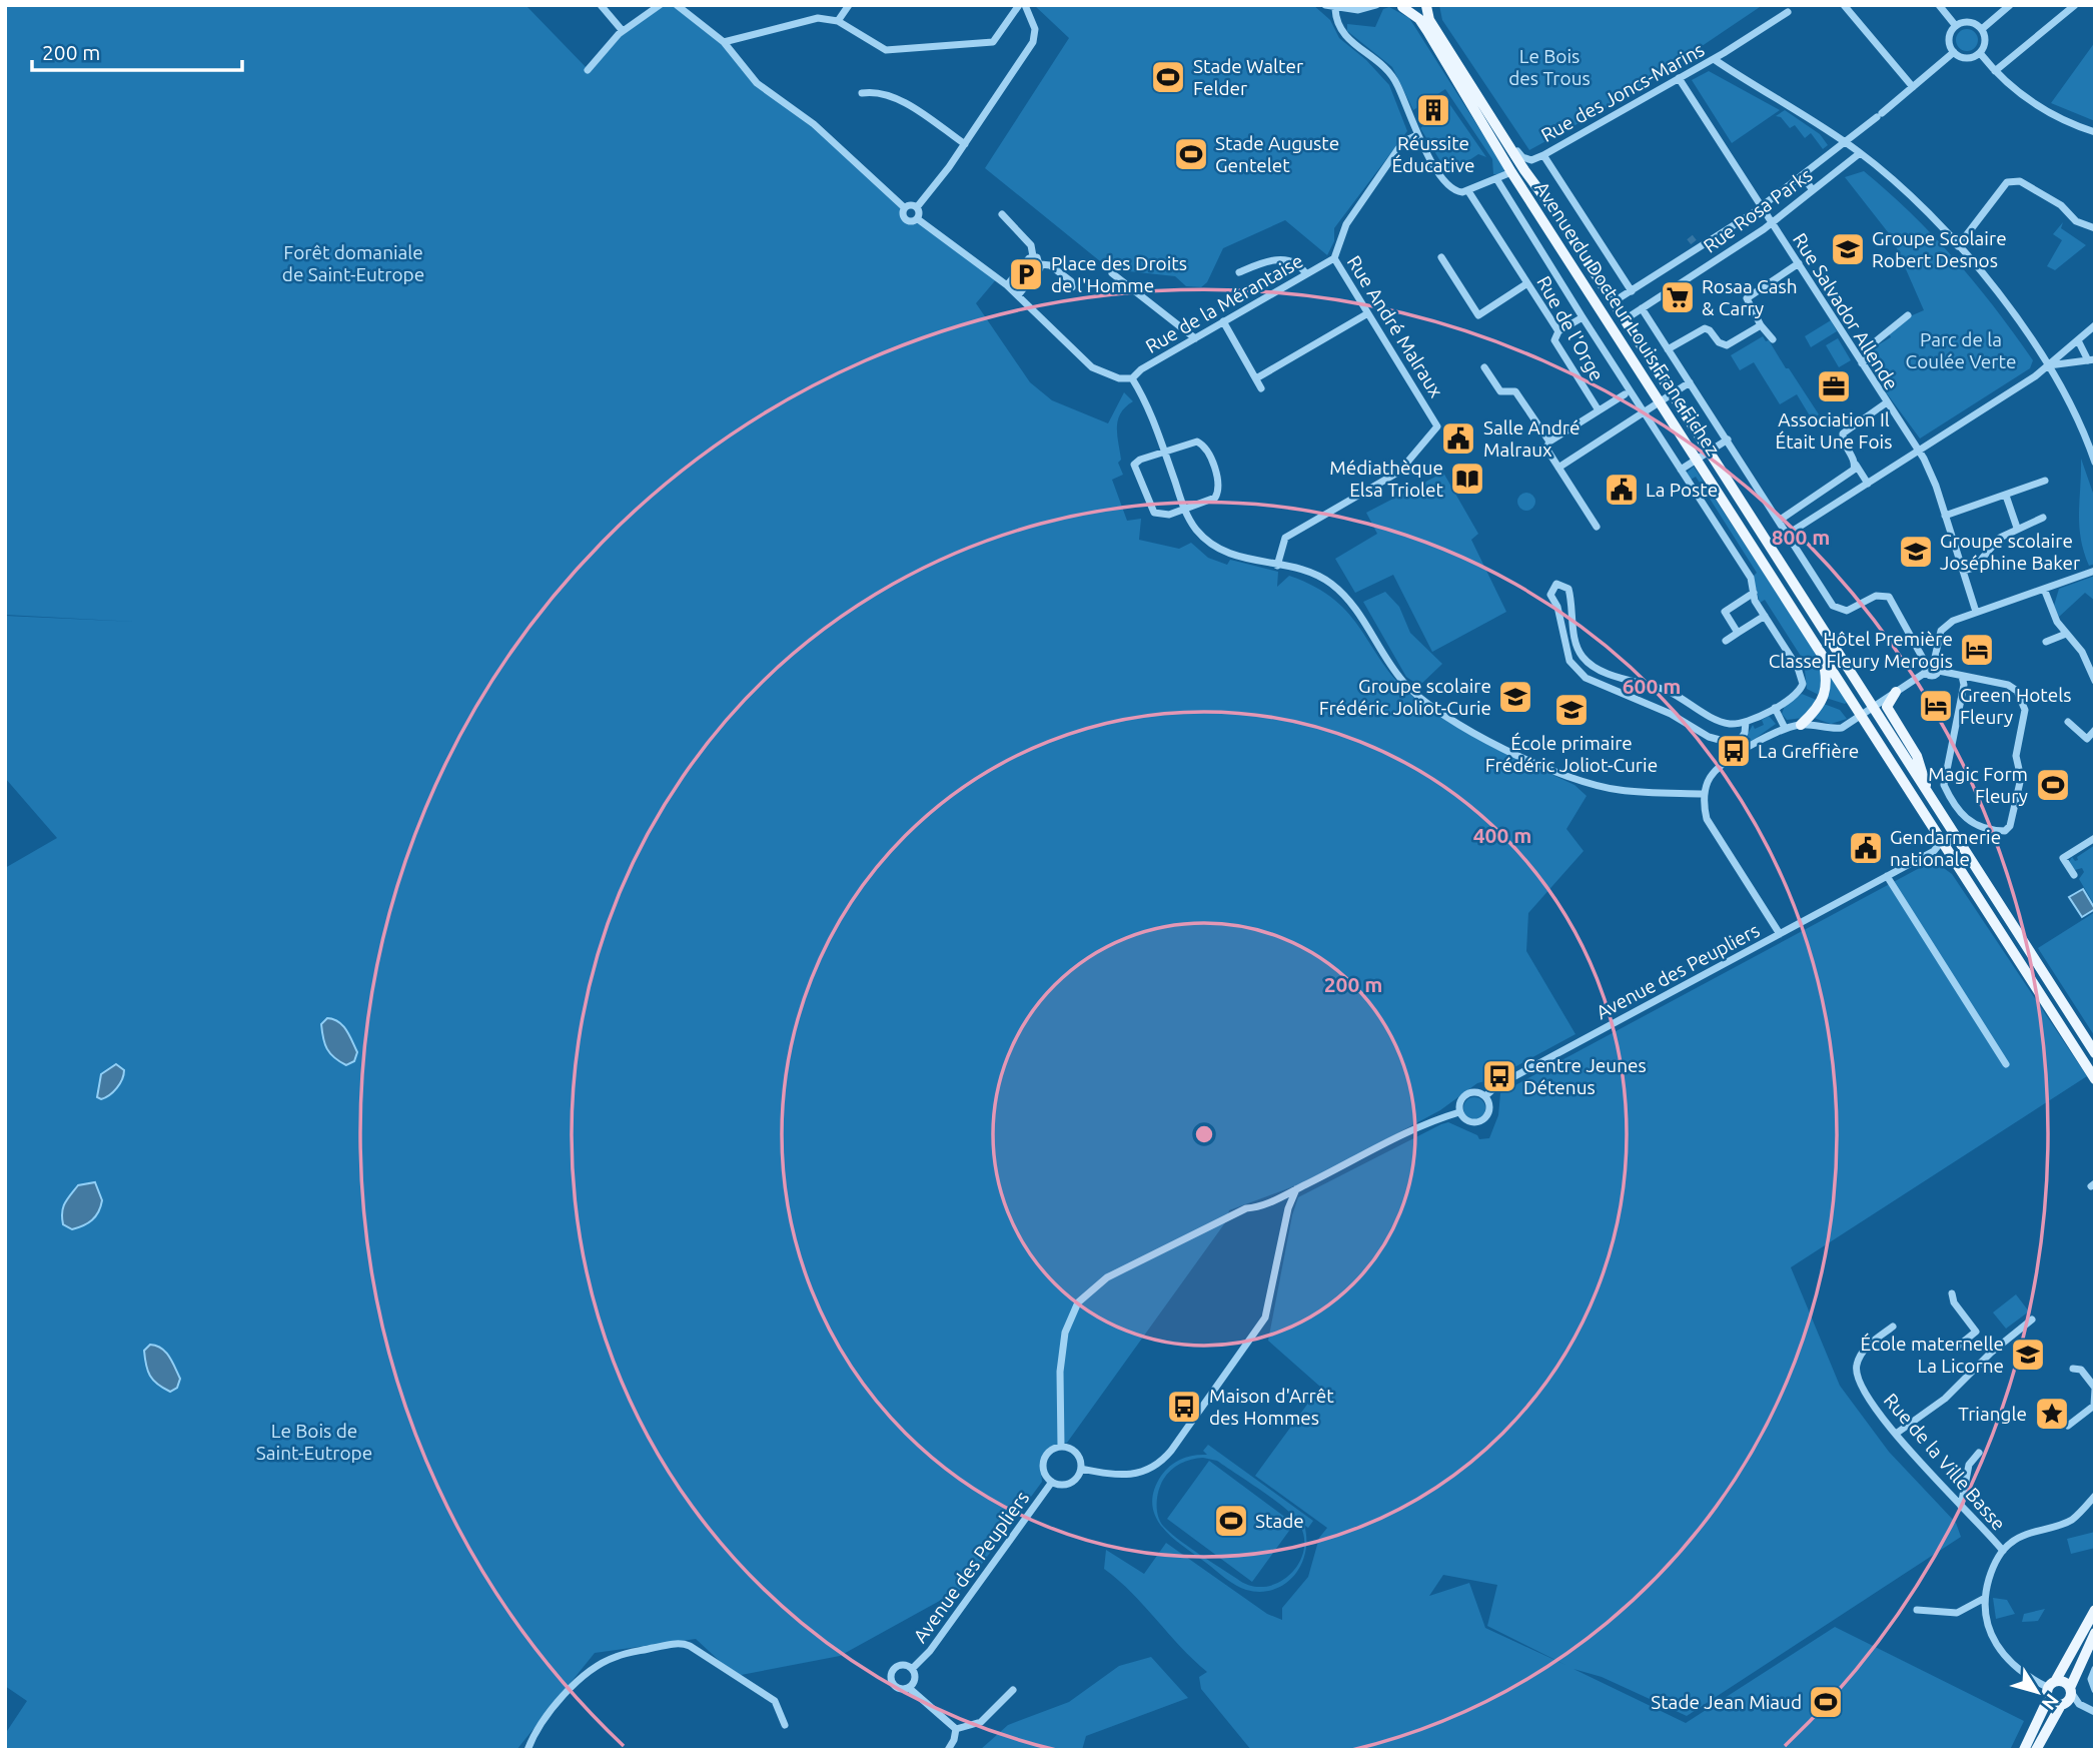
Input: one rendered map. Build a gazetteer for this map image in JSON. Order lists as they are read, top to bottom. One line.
{"streets":{"main road":["Avenue du Docteur Louis Franc Fichez"],"street":["Rue des Joncs-Marins","Rue Rosa Parks","Rue de la Mérantaise","Rue Salvador Allende","Rue André Malraux","Rue de l'Orge","Avenue des Peupliers","Rue de la Ville Basse"]},"crossings":[["Rue des Joncs-Marins","Rue Salvador Allende"],["Rue des Joncs-Marins","Avenue du Docteur Louis Franc Fichez"],["Rue Rosa Parks","Rue Salvador Allende"],["Rue Rosa Parks","Avenue du Docteur Louis Franc Fichez"],["Rue de la Mérantaise","Rue André Malraux"],["Avenue du Docteur Louis Franc Fichez","Avenue des Peupliers"]],"parks":["Le Bois des Trous","Forêt domaniale de Saint-Eutrope","Parc de la Coulée Verte","Le Bois de Saint-Eutrope"],"places":{"sports":["Stade Walter Felder","Stade Auguste Gentelet","Magic Form Fleury","Stade","Stade Jean Miaud"],"building":["Réussite Éducative"],"school or university":["Groupe Scolaire Robert Desnos","Groupe scolaire Joséphine Baker","Groupe scolaire Frédéric Joliot-Curie","École primaire Frédéric Joliot-Curie","École maternelle La Licorne"],"parking":["Place des Droits de l'Homme"],"supermarket":["Rosaa Cash & Carry"],"office":["Association Il Était Une Fois"],"public building":["Salle André Malraux","La Poste","Gendarmerie nationale"],"library":["Médiathèque Elsa Triolet"],"hotel":["Hôtel Première Classe Fleury Merogis","Green Hotels Fleury"],"bus stop":["La Greffière","Centre Jeunes Détenus","Maison d'Arrêt des Hommes"],"place":["Triangle"]},"scale_bar":"200 m","north":"bottom right","rings":["800 m","600 m","400 m","200 m"]}
